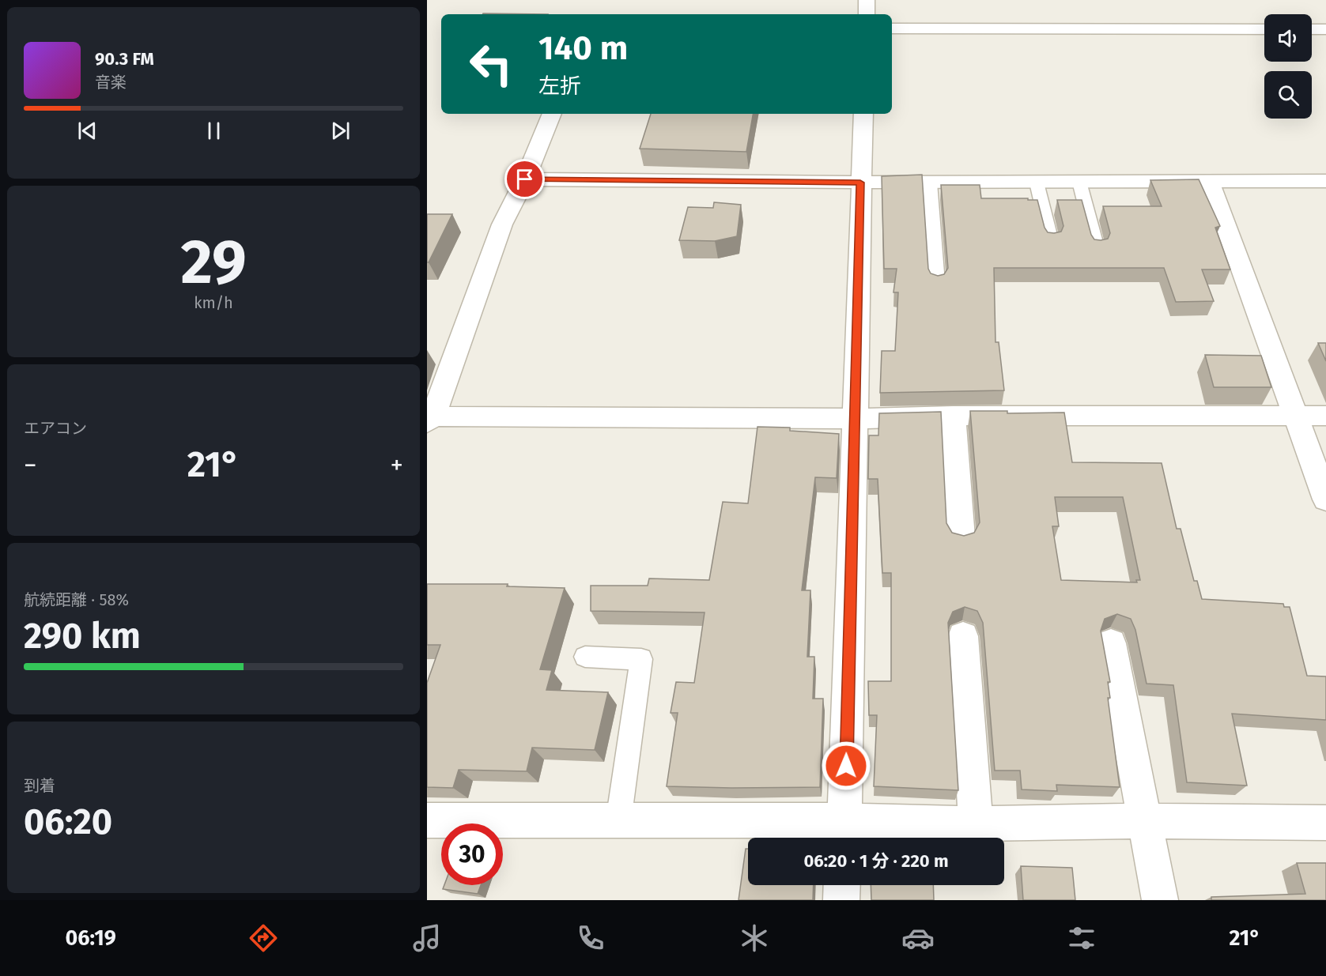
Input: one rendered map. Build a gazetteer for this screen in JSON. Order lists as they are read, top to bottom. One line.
{"page":{"turn":["140 m","左折"],"song":["90.3 FM","音楽"],"tile":[["29","km/h"],"エアコン",["航続距離 · 58%","290 km"],["到着","06:20"]],"heat":["−","21°","+"],"limit":"30","trip":"06:20 · 1 分 · 220 m","tabs":["06:19","21°"]}}
